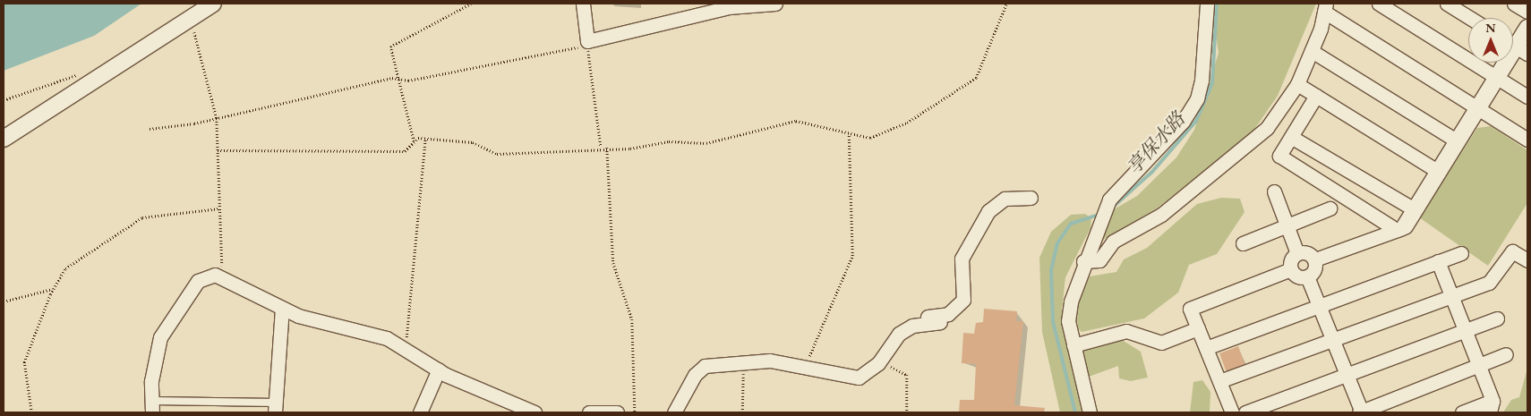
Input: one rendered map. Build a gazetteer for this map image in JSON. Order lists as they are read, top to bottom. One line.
{"water":["享保水路"],"north":"top"}
